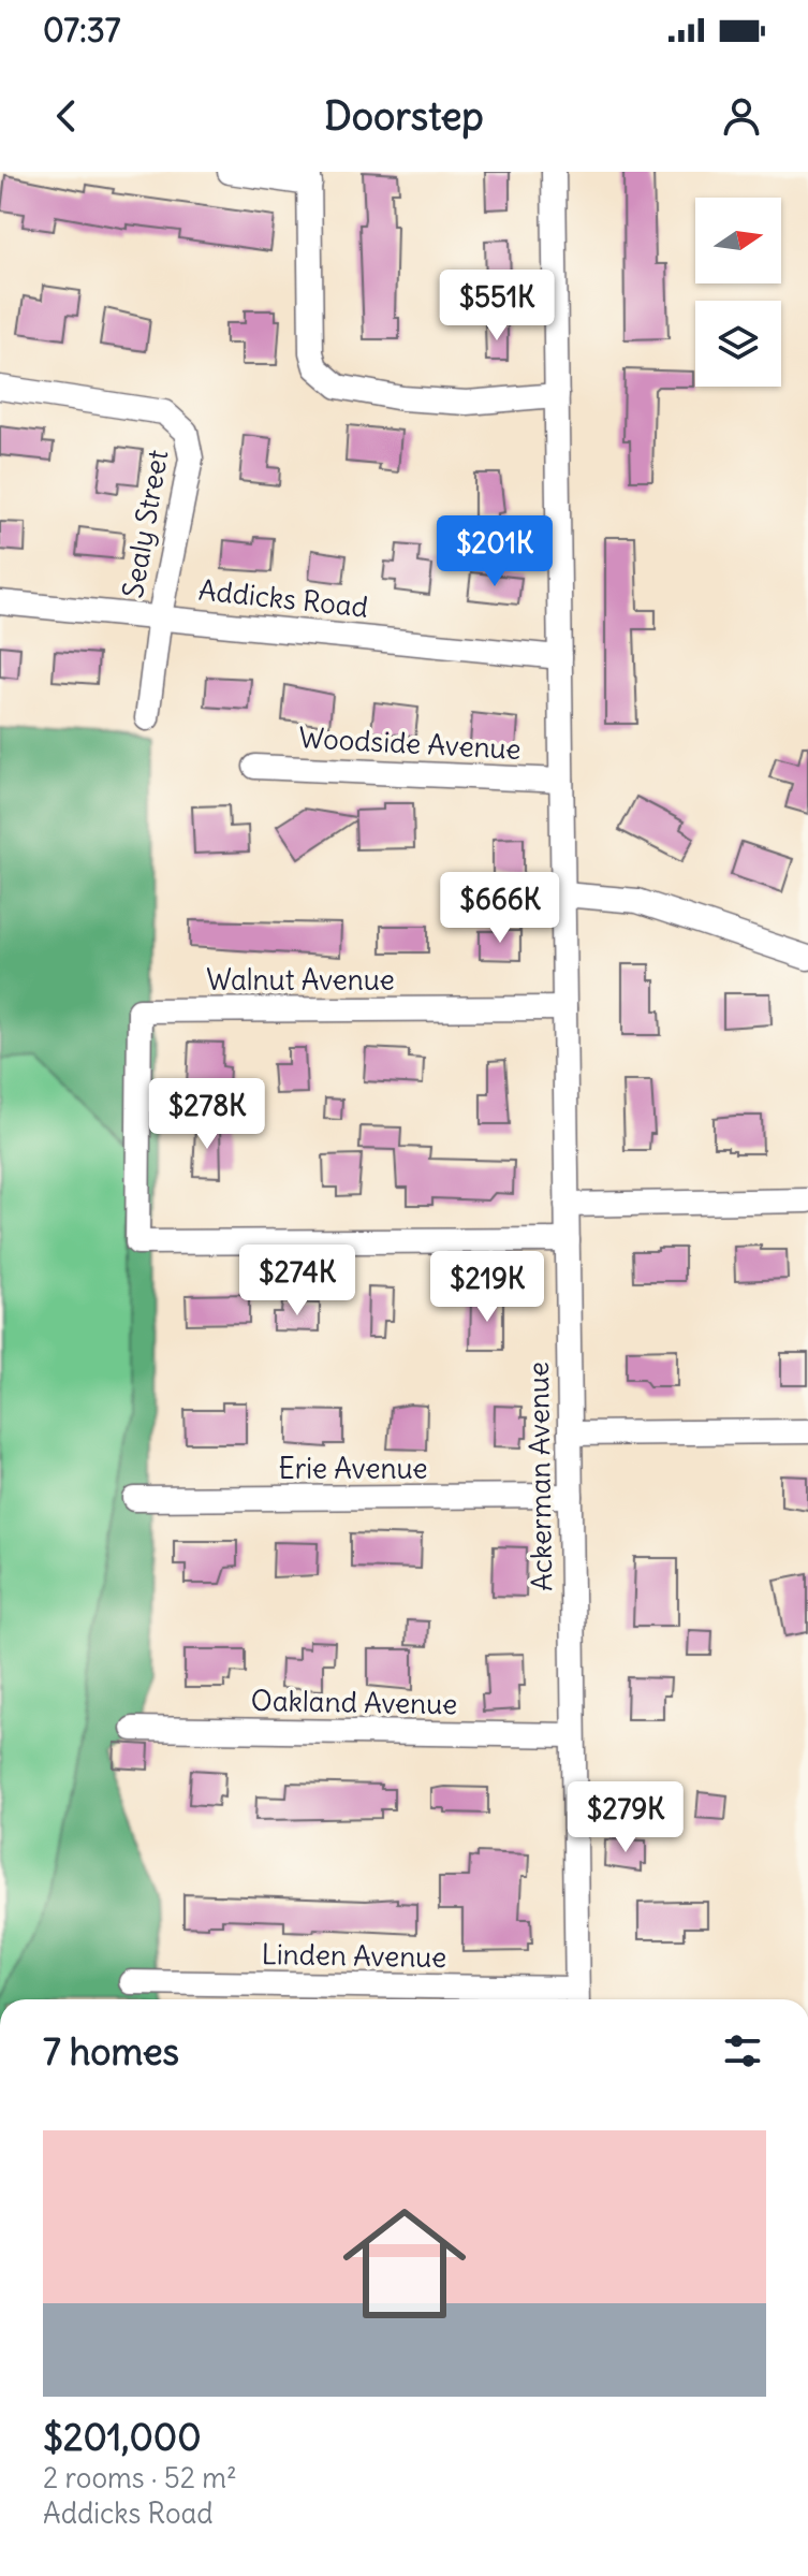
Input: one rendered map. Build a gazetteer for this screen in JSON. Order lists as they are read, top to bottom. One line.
{"streets":{"street":["Sealy Street","Addicks Road","Woodside Avenue","Walnut Avenue","Erie Avenue","Ackerman Avenue","Oakland Avenue","Linden Avenue"]},"crossings":[["Sealy Street","Addicks Road"],["Addicks Road","Ackerman Avenue"],["Woodside Avenue","Ackerman Avenue"],["Walnut Avenue","Ackerman Avenue"],["Erie Avenue","Ackerman Avenue"],["Ackerman Avenue","Oakland Avenue"],["Ackerman Avenue","Linden Avenue"]],"north":"right","page":{"status":"07:37","header":"Doorstep","price":["$551K","$201K","$666K","$278K","$274K","$219K","$279K"],"heading":"7 homes","list":[{"name":"$201,000","note":"2 rooms · 52 m² · Addicks Road"}]}}
